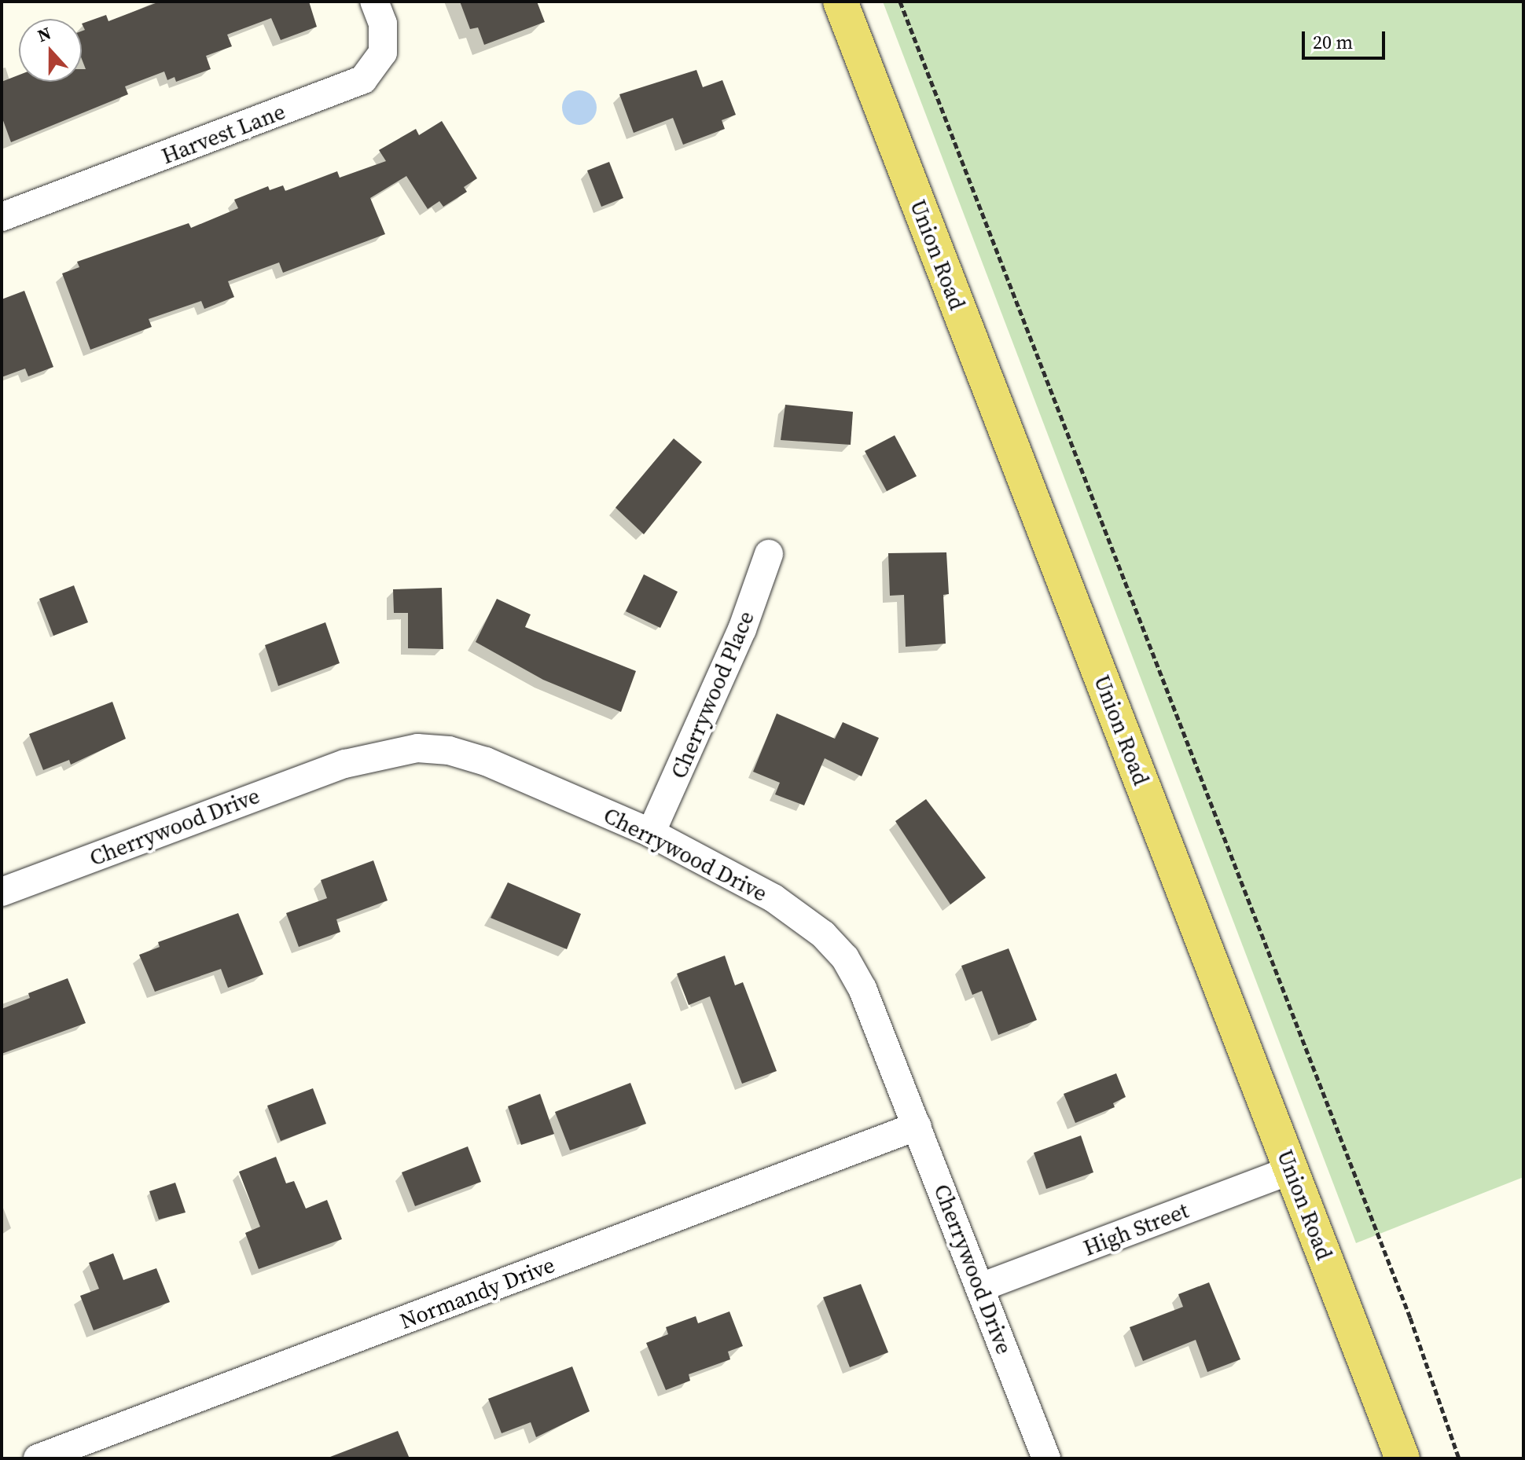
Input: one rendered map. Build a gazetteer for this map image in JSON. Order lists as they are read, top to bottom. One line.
{"streets":{"main road":["Union Road"],"street":["Harvest Lane","Cherrywood Place","Cherrywood Drive","High Street","Normandy Drive"]},"crossings":[["Union Road","High Street"],["Cherrywood Place","Cherrywood Drive"],["Cherrywood Drive","High Street"],["Cherrywood Drive","Normandy Drive"]],"scale_bar":"20 m","north":"top"}
